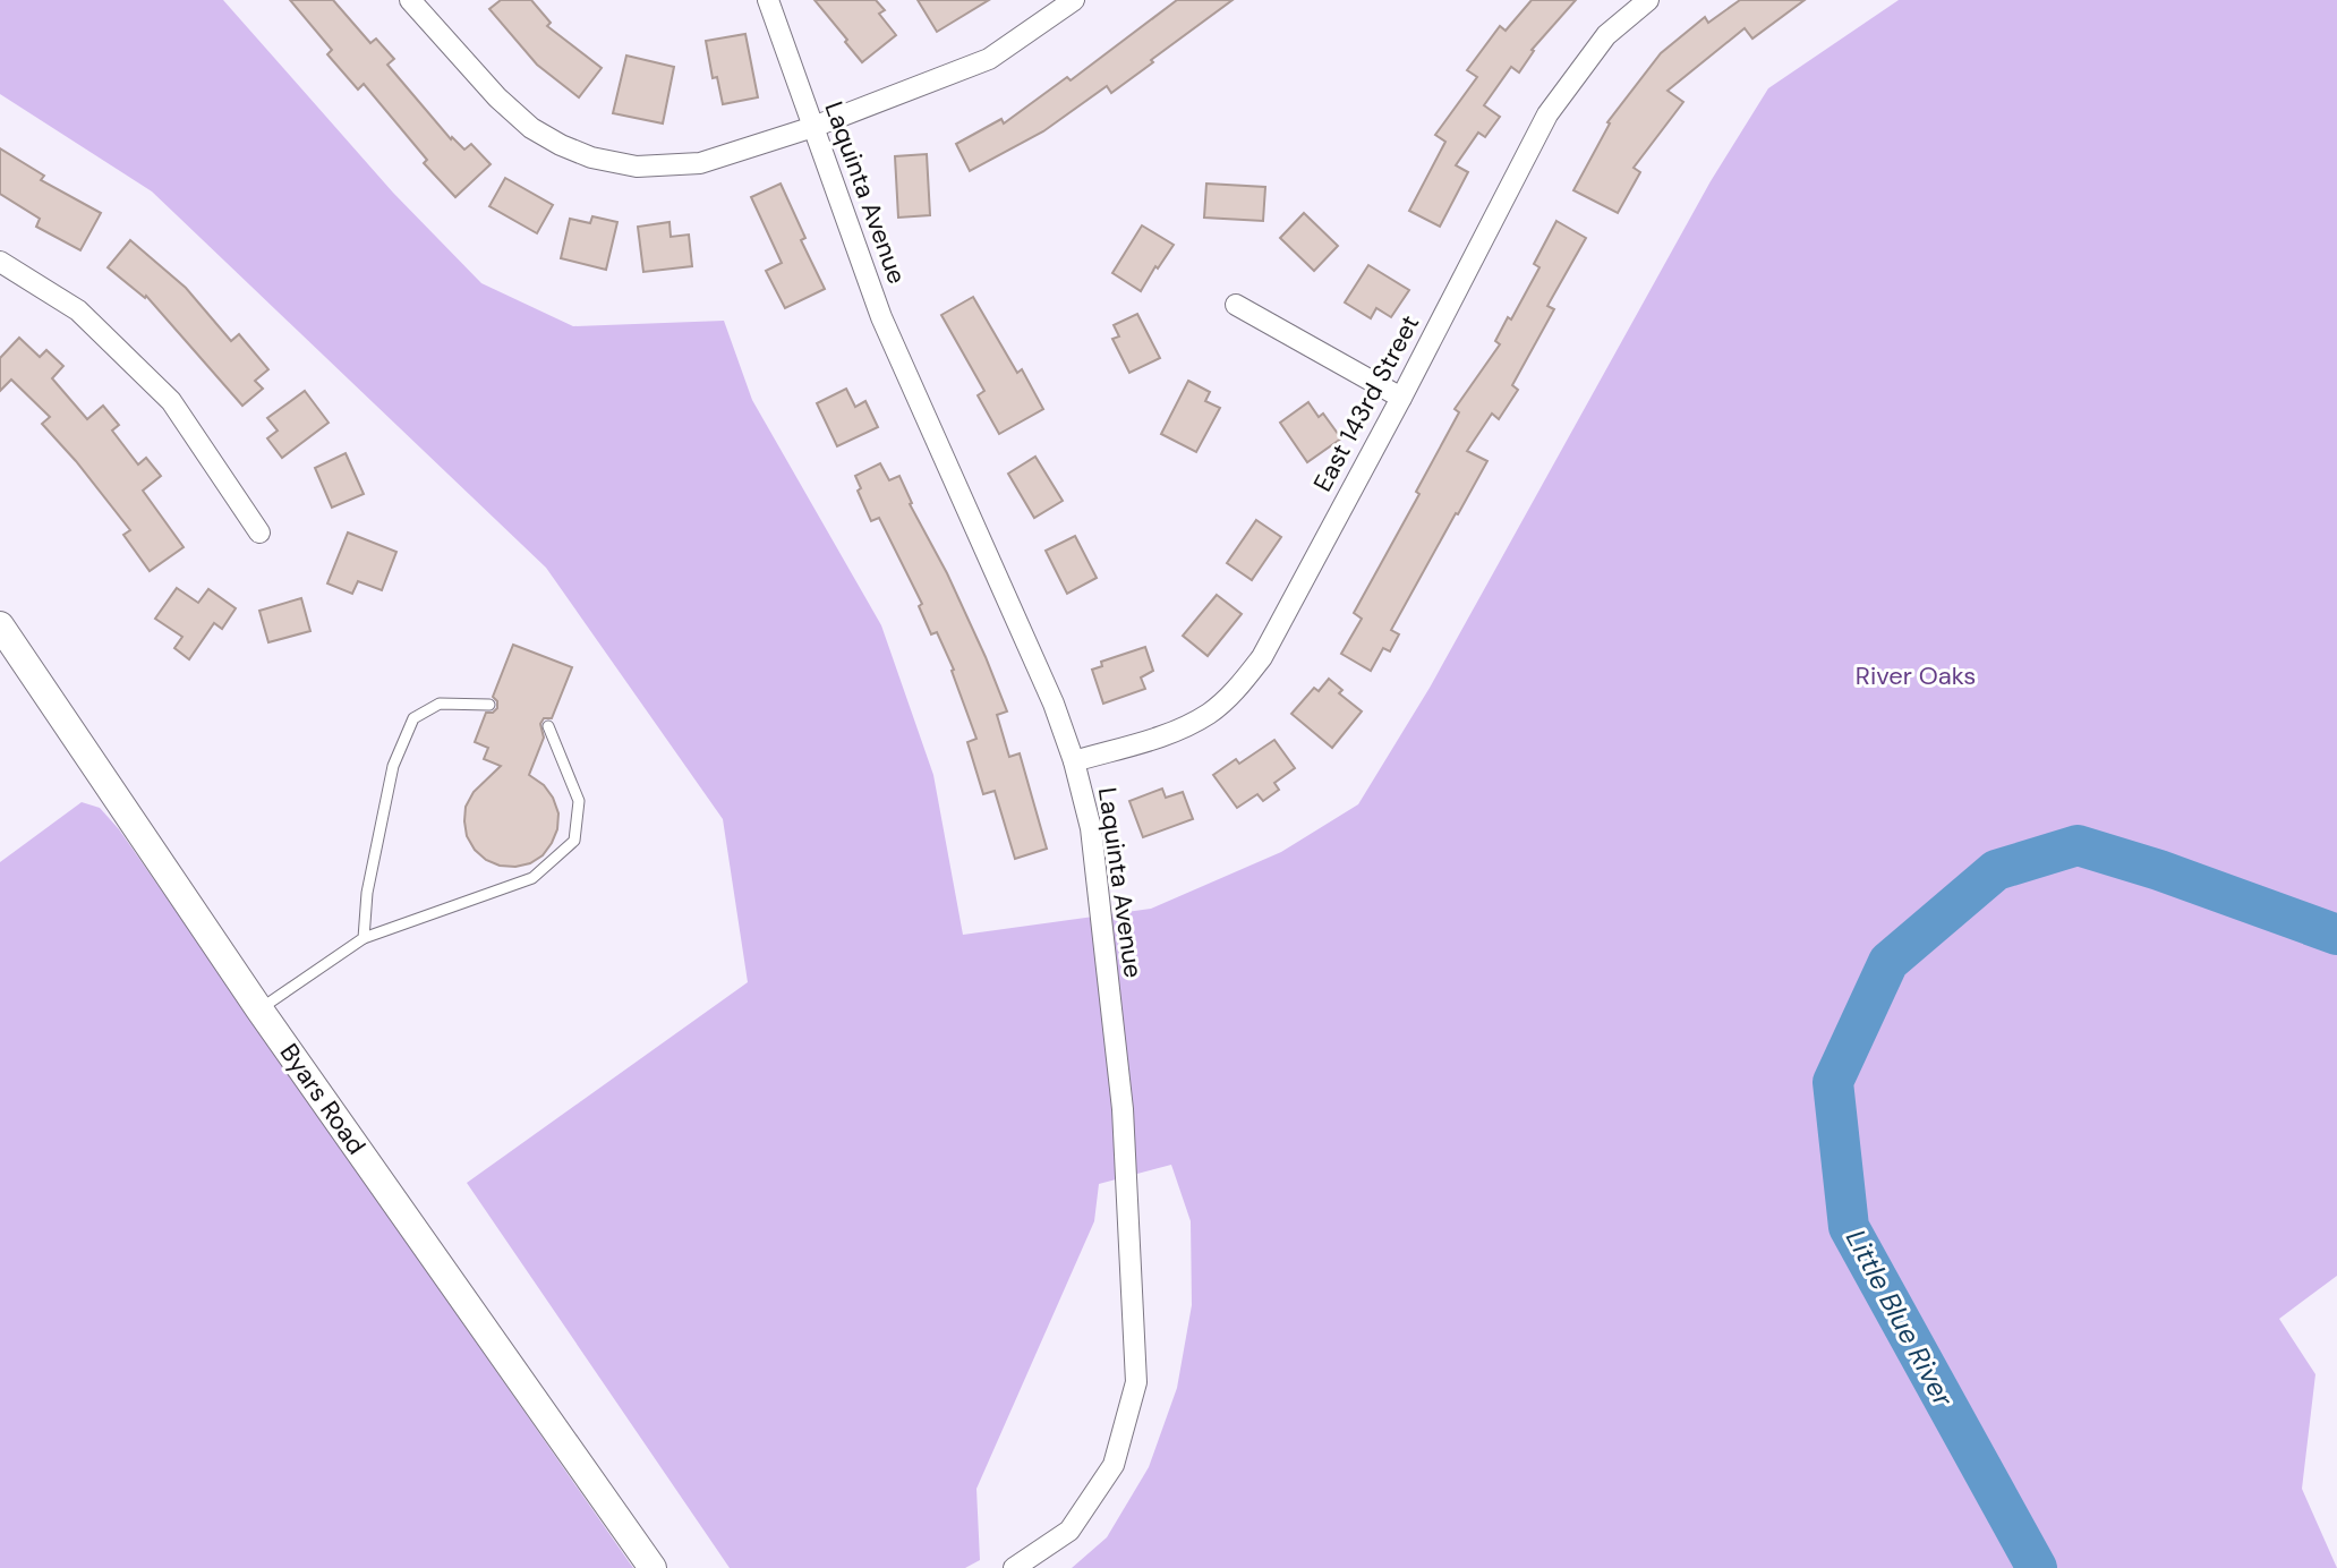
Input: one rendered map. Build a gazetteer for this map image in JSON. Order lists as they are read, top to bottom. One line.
{"streets":{"street":["Laquinta Avenue","East 143rd Street","Byars Road"]},"crossings":[["Laquinta Avenue","East 143rd Street"]],"water":["Little Blue River"],"parks":["River Oaks"]}
